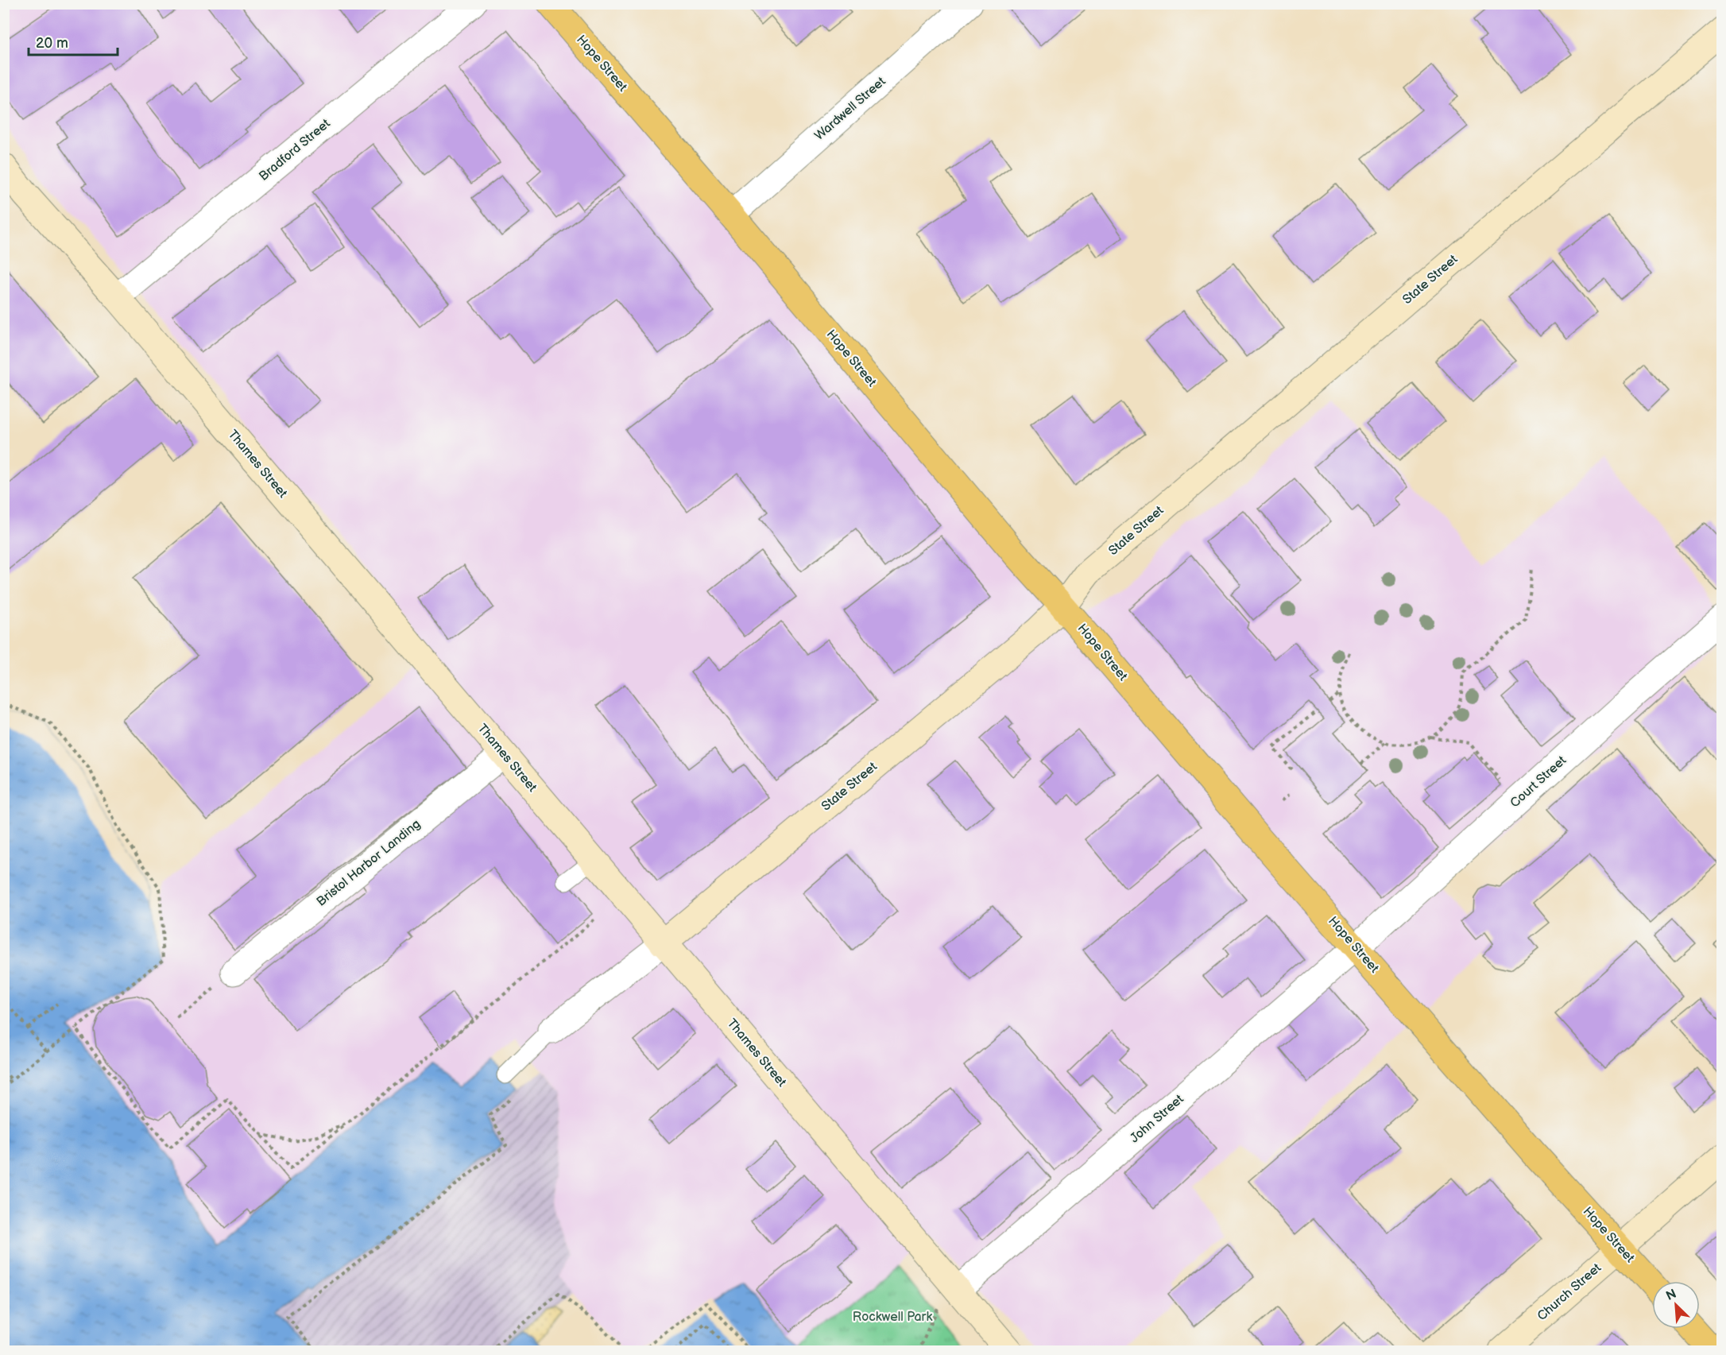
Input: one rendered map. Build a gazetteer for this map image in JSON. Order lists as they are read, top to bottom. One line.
{"streets":{"main road":["Hope Street"],"street":["Wardwell Street","Bradford Street","State Street","Thames Street","Court Street","Bristol Harbor Landing","John Street","Church Street"]},"crossings":[["Hope Street","Wardwell Street"],["Hope Street","State Street"],["Hope Street","Court Street"],["Hope Street","John Street"],["Hope Street","Church Street"],["Bradford Street","Thames Street"],["State Street","Thames Street"],["Thames Street","Bristol Harbor Landing"],["Thames Street","John Street"],["Court Street","John Street"]],"parks":["Rockwell Park"],"scale_bar":"20 m","north":"top left"}
